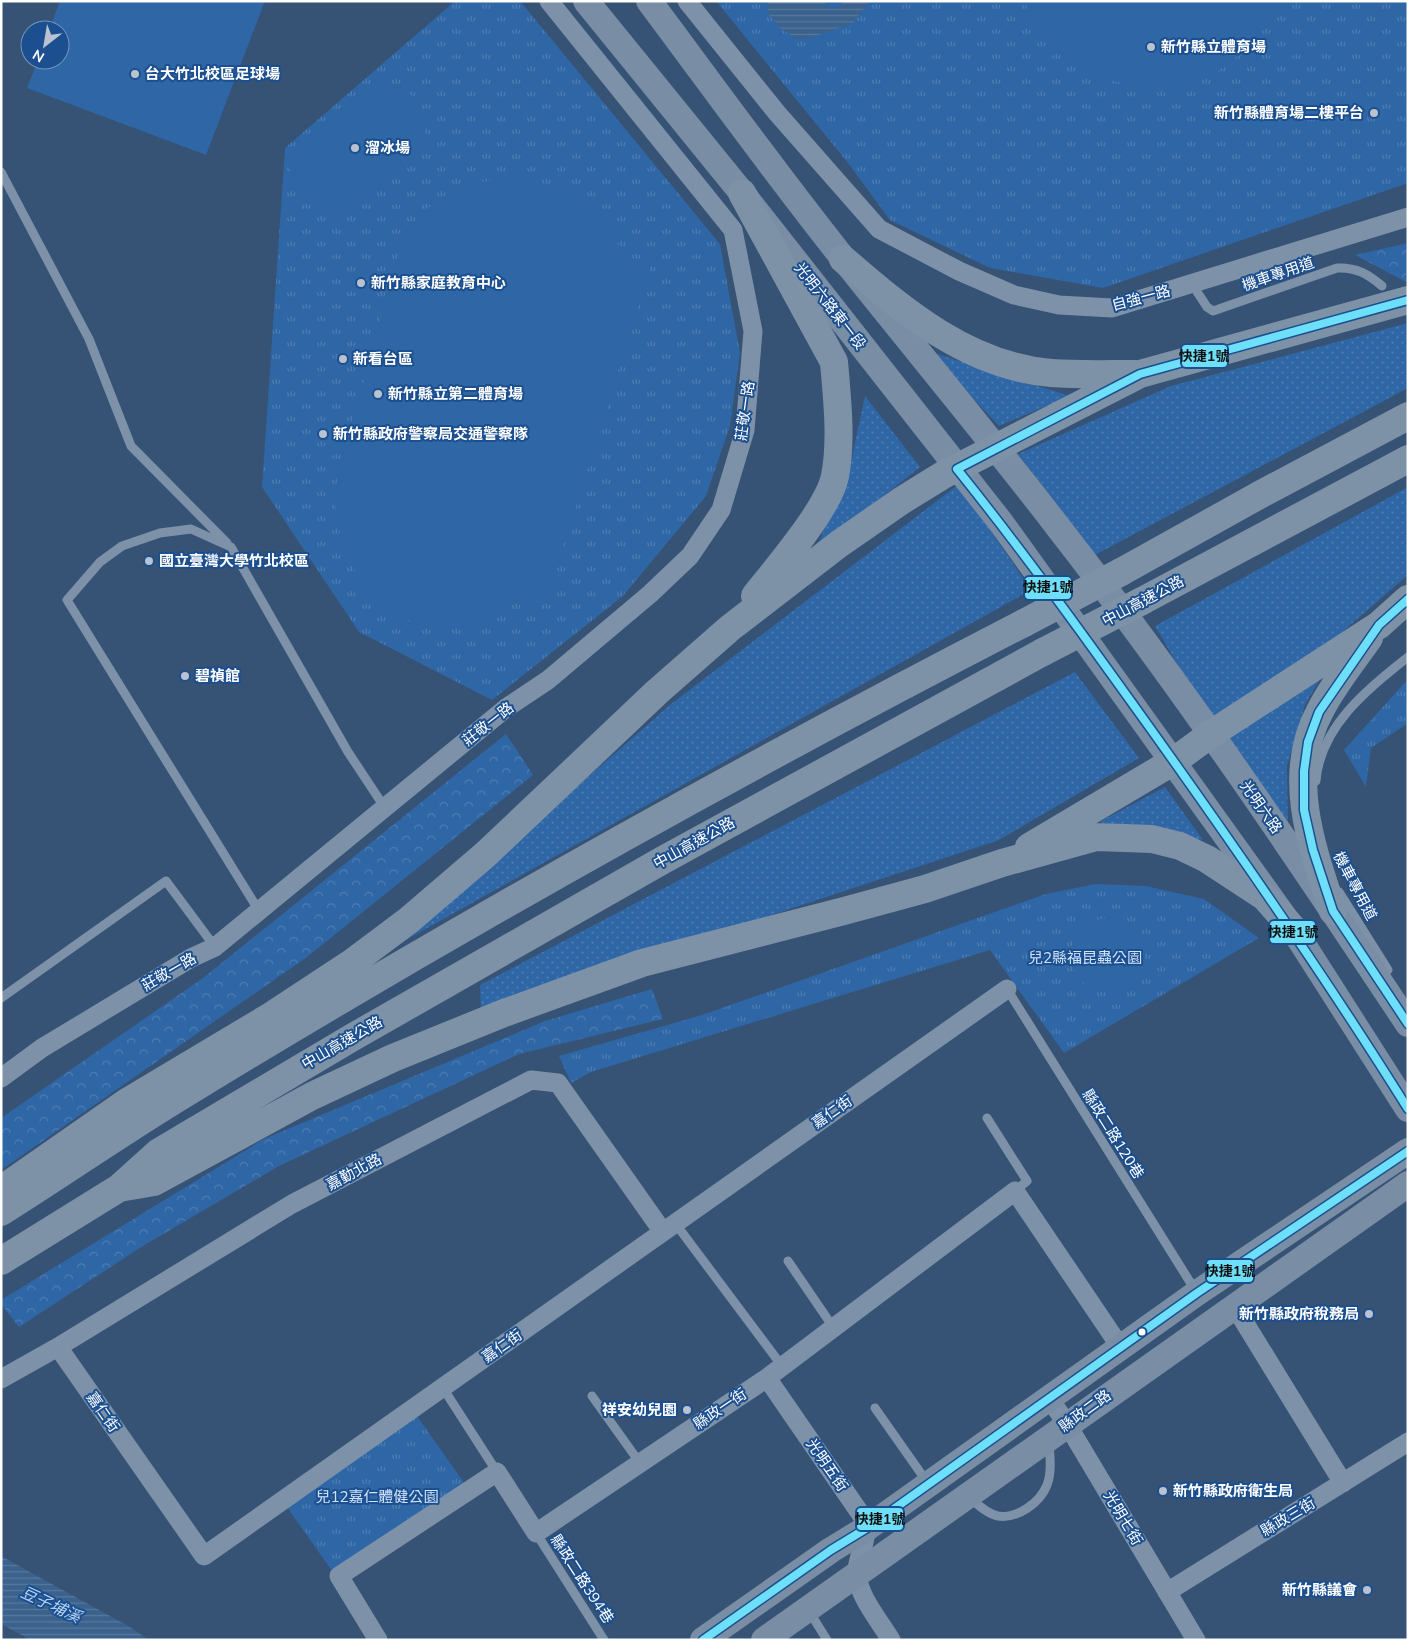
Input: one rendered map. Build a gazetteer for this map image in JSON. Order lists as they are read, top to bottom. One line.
{"streets":{"highway":["中山高速公路"],"main road":["光明六路東一段","光明六路","縣政二路"],"street":["自強一路","莊敬一路","嘉仁街","嘉勤北路","縣政一街","光明五街","縣政三街","光明七街"],"lane":["機車專用道","縣政二路120巷","縣政二路394巷"]},"crossings":[["機車專用道","自強一路"],["嘉仁街","縣政二路120巷"],["嘉仁街","嘉勤北路"],["縣政二路120巷","縣政二路"],["縣政一街","光明五街"],["縣政一街","縣政二路394巷"],["縣政二路","光明五街"],["縣政二路","光明七街"],["縣政三街","光明七街"]],"water":["豆子埔溪"],"parks":["兒2縣福昆蟲公園","兒12嘉仁體健公園"],"places":["新竹縣立體育場","台大竹北校區足球場","新竹縣體育場二樓平台","溜冰場","新竹縣家庭教育中心","新看台區","新竹縣立第二體育場","新竹縣政府警察局交通警察隊","國立臺灣大學竹北校區","碧禎館","新竹縣政府稅務局","祥安幼兒園","新竹縣政府衛生局","新竹縣議會"],"lines":["transit line 快捷1號"],"north":"bottom left"}
